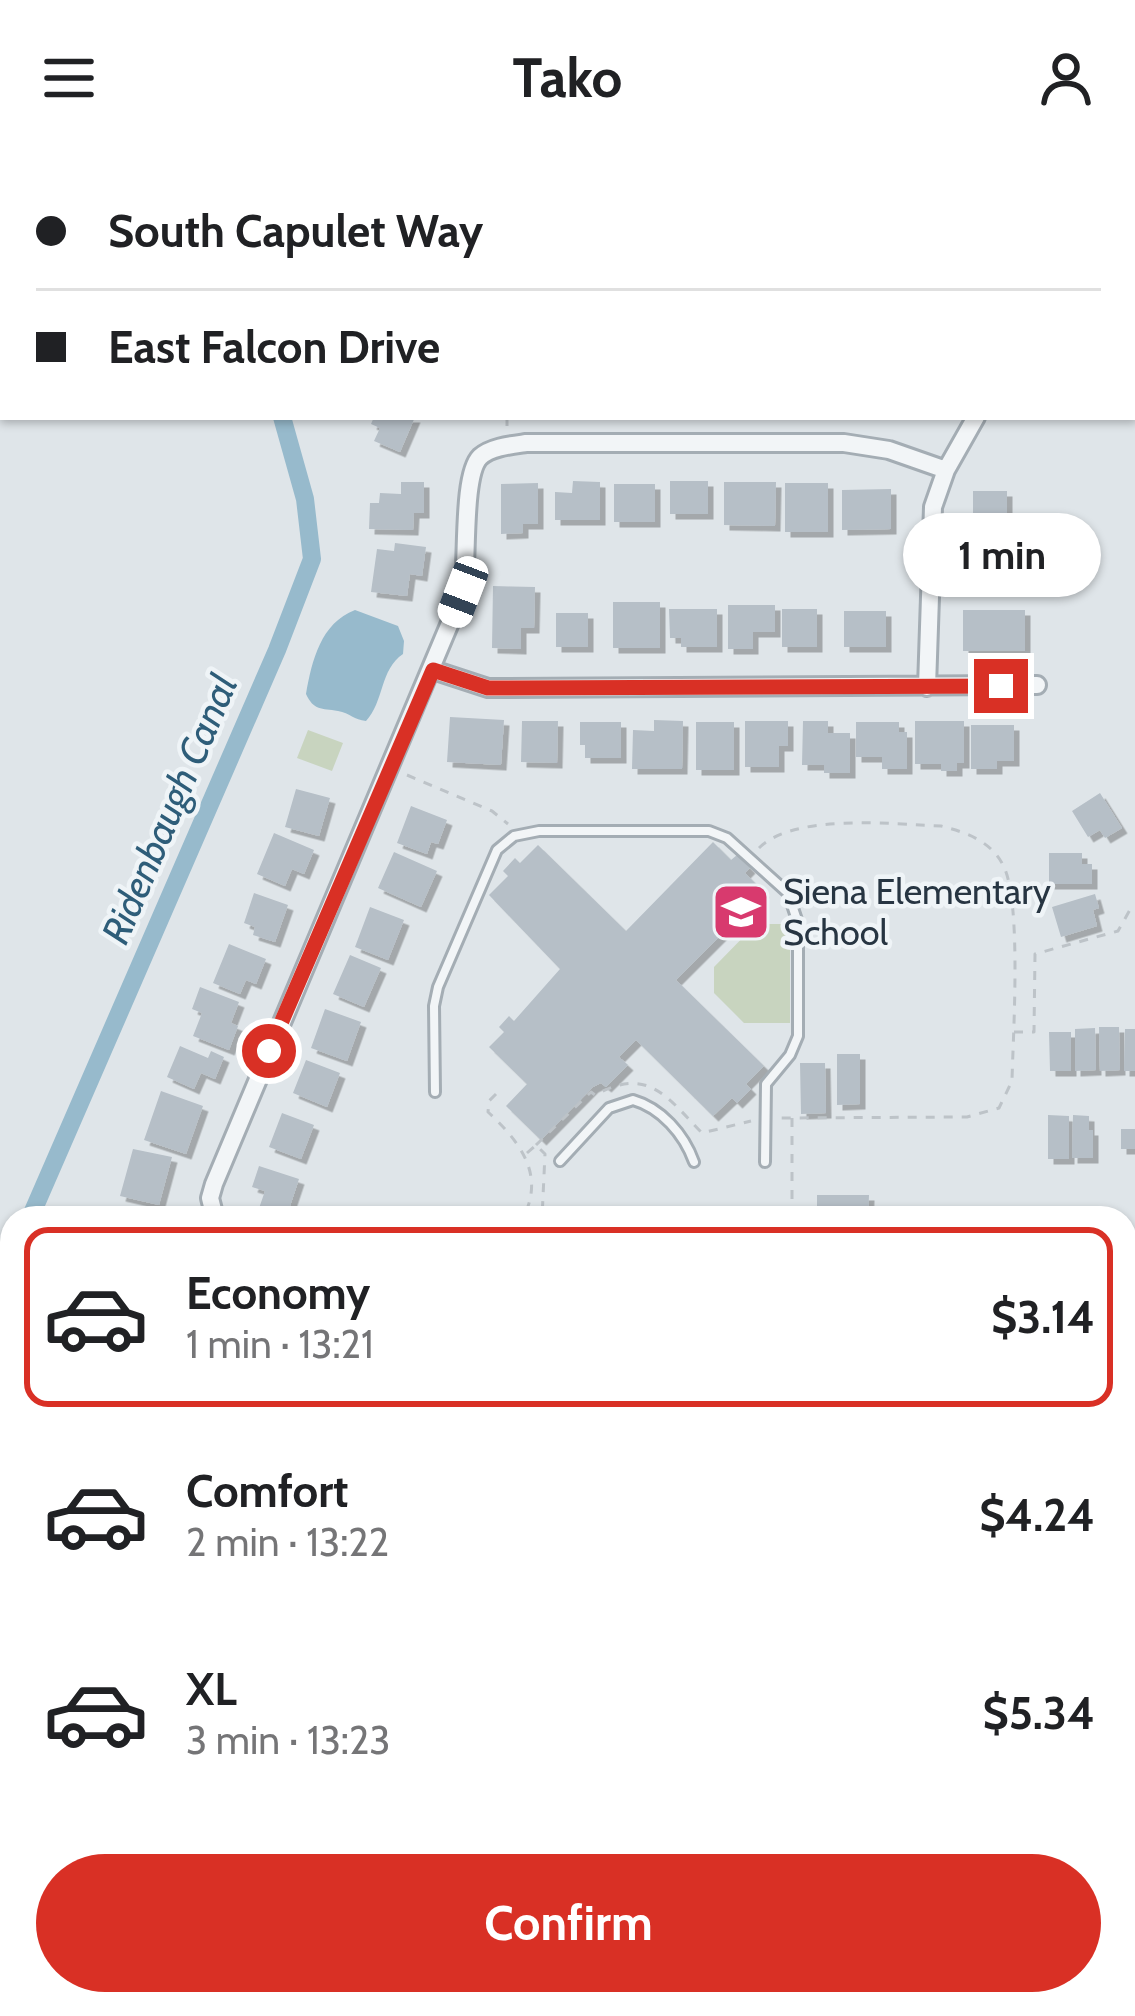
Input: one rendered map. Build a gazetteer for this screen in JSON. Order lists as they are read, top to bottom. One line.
{"water":["Ridenbaugh Canal"],"places":{"school or university":["Siena Elementary School"]},"page":{"header":"Tako","banner":["South Capulet Way","East Falcon Drive"],"bubble":"1 min","list":[{"name":"Economy","note":"1 min · 13:21","value":"$3.14"},{"name":"Comfort","note":"2 min · 13:22","value":"$4.24"},{"name":"XL","note":"3 min · 13:23","value":"$5.34"}],"buttons":"Confirm"}}
